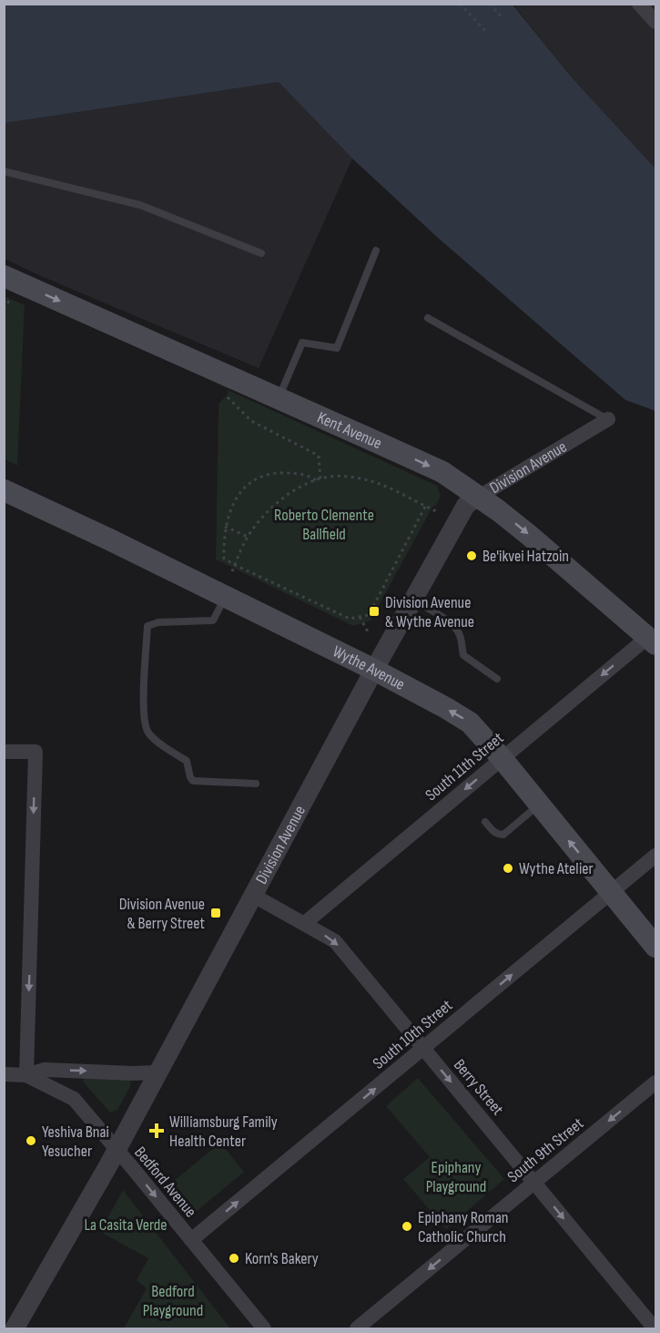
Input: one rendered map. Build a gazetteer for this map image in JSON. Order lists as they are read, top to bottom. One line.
{"streets":{"main road":["Kent Avenue","Wythe Avenue"],"street":["Division Avenue","South 11th Street","South 10th Street","Berry Street","South 9th Street","Bedford Avenue"]},"crossings":[["Kent Avenue","Division Avenue"],["Kent Avenue","South 11th Street"],["Division Avenue","Wythe Avenue"],["Division Avenue","Berry Street"],["Division Avenue","Bedford Avenue"],["Wythe Avenue","South 11th Street"],["Wythe Avenue","South 10th Street"],["South 11th Street","Berry Street"],["South 10th Street","Berry Street"],["South 10th Street","Bedford Avenue"],["Berry Street","South 9th Street"]],"one_way":["Kent Avenue","South 11th Street","South 10th Street","Berry Street","South 9th Street"],"parks":["Roberto Clemente Ballfield","Epiphany Playground","La Casita Verde","Bedford Playground"],"places":{"other":["Be'ikvei Hatzoin","Wythe Atelier","Yeshiva Bnai Yesucher","Epiphany Roman Catholic Church","Korn's Bakery"],"transit":["Division Avenue & Wythe Avenue","Division Avenue & Berry Street"],"health":["Williamsburg Family Health Center"]}}
